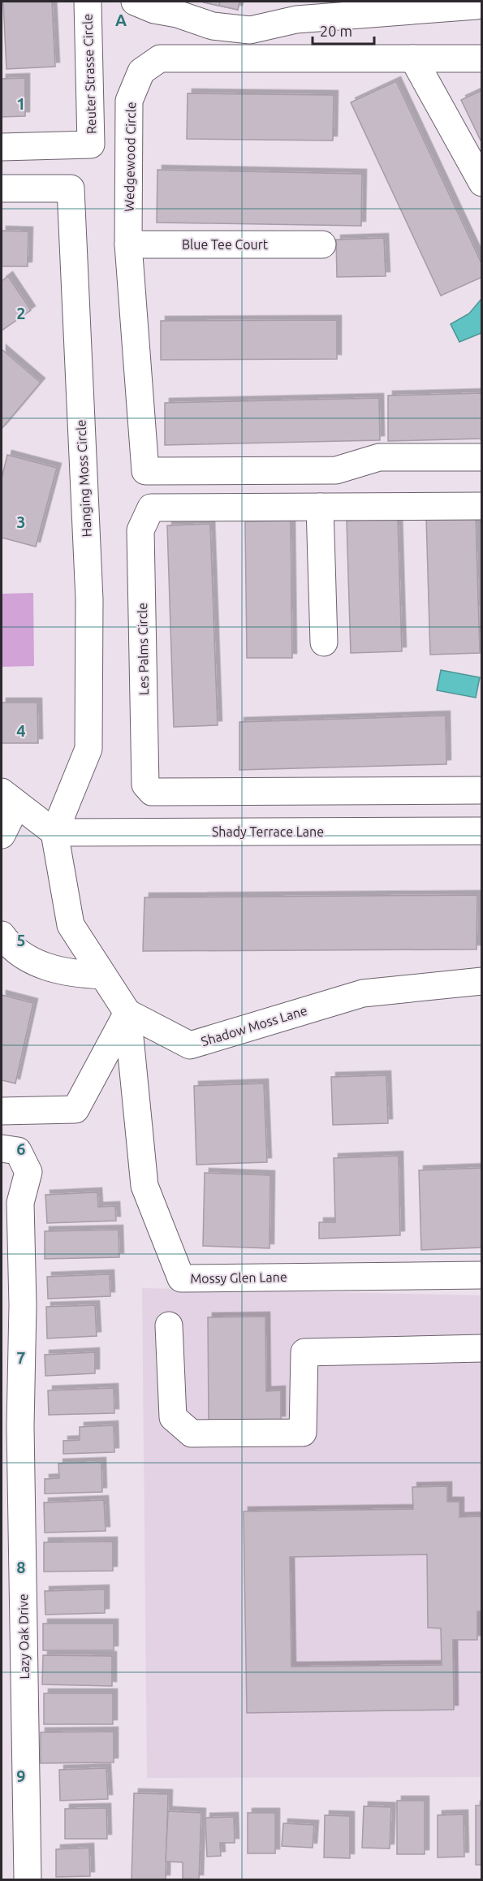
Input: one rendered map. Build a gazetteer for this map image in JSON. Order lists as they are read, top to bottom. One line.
{"streets":{"street":["Reuter Strasse Circle","Wedgewood Circle","Blue Tee Court","Hanging Moss Circle","Les Palms Circle","Shady Terrace Lane","Shadow Moss Lane","Mossy Glen Lane","Lazy Oak Drive"]},"crossings":[["Wedgewood Circle","Blue Tee Court"],["Wedgewood Circle","Les Palms Circle"],["Hanging Moss Circle","Shady Terrace Lane"],["Shadow Moss Lane","Mossy Glen Lane"]],"scale_bar":"20 m","grid":{"columns":["A"],"rows":["1","2","3","4","5","6","7","8","9"]}}
